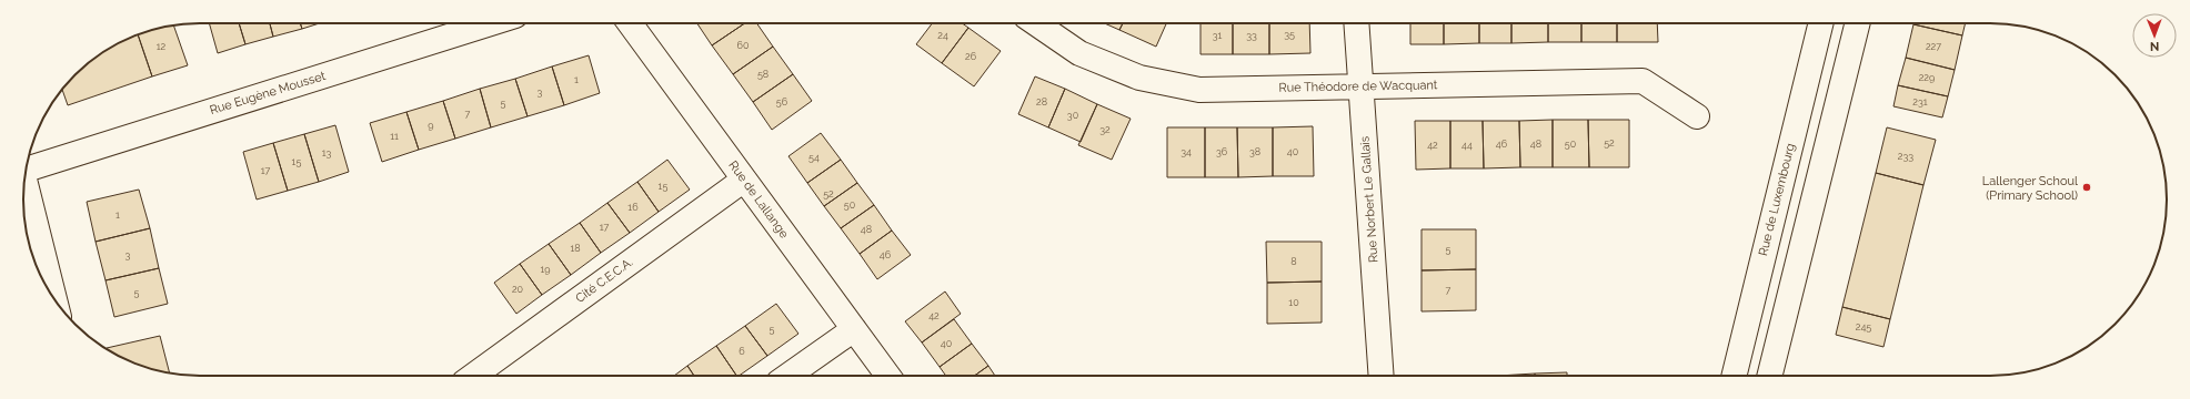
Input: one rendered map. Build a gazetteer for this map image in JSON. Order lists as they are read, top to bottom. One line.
{"streets":{"street":["Rue Théodore de Wacquant","Rue Eugène Mousset","Rue de Lallange","Rue Norbert Le Gallais","Rue de Luxembourg","Cité C.E.C.A."]},"crossings":[["Rue Théodore de Wacquant","Rue Norbert Le Gallais"],["Rue de Lallange","Cité C.E.C.A."]],"places":["Lallenger Schoul (Primary School)"],"house_numbers":["35","24","31","33","60","12","227","26","58","229","1","3","56","28","231","5","7","30","9","32","11","52","46","48","50","42","44","34","36","38","40","13","233","54","15","17","15","52","50","16","1","17","48","18","5","3","46","8","19","20","7","5","10","42","245","5","40","6"],"north":"bottom"}
